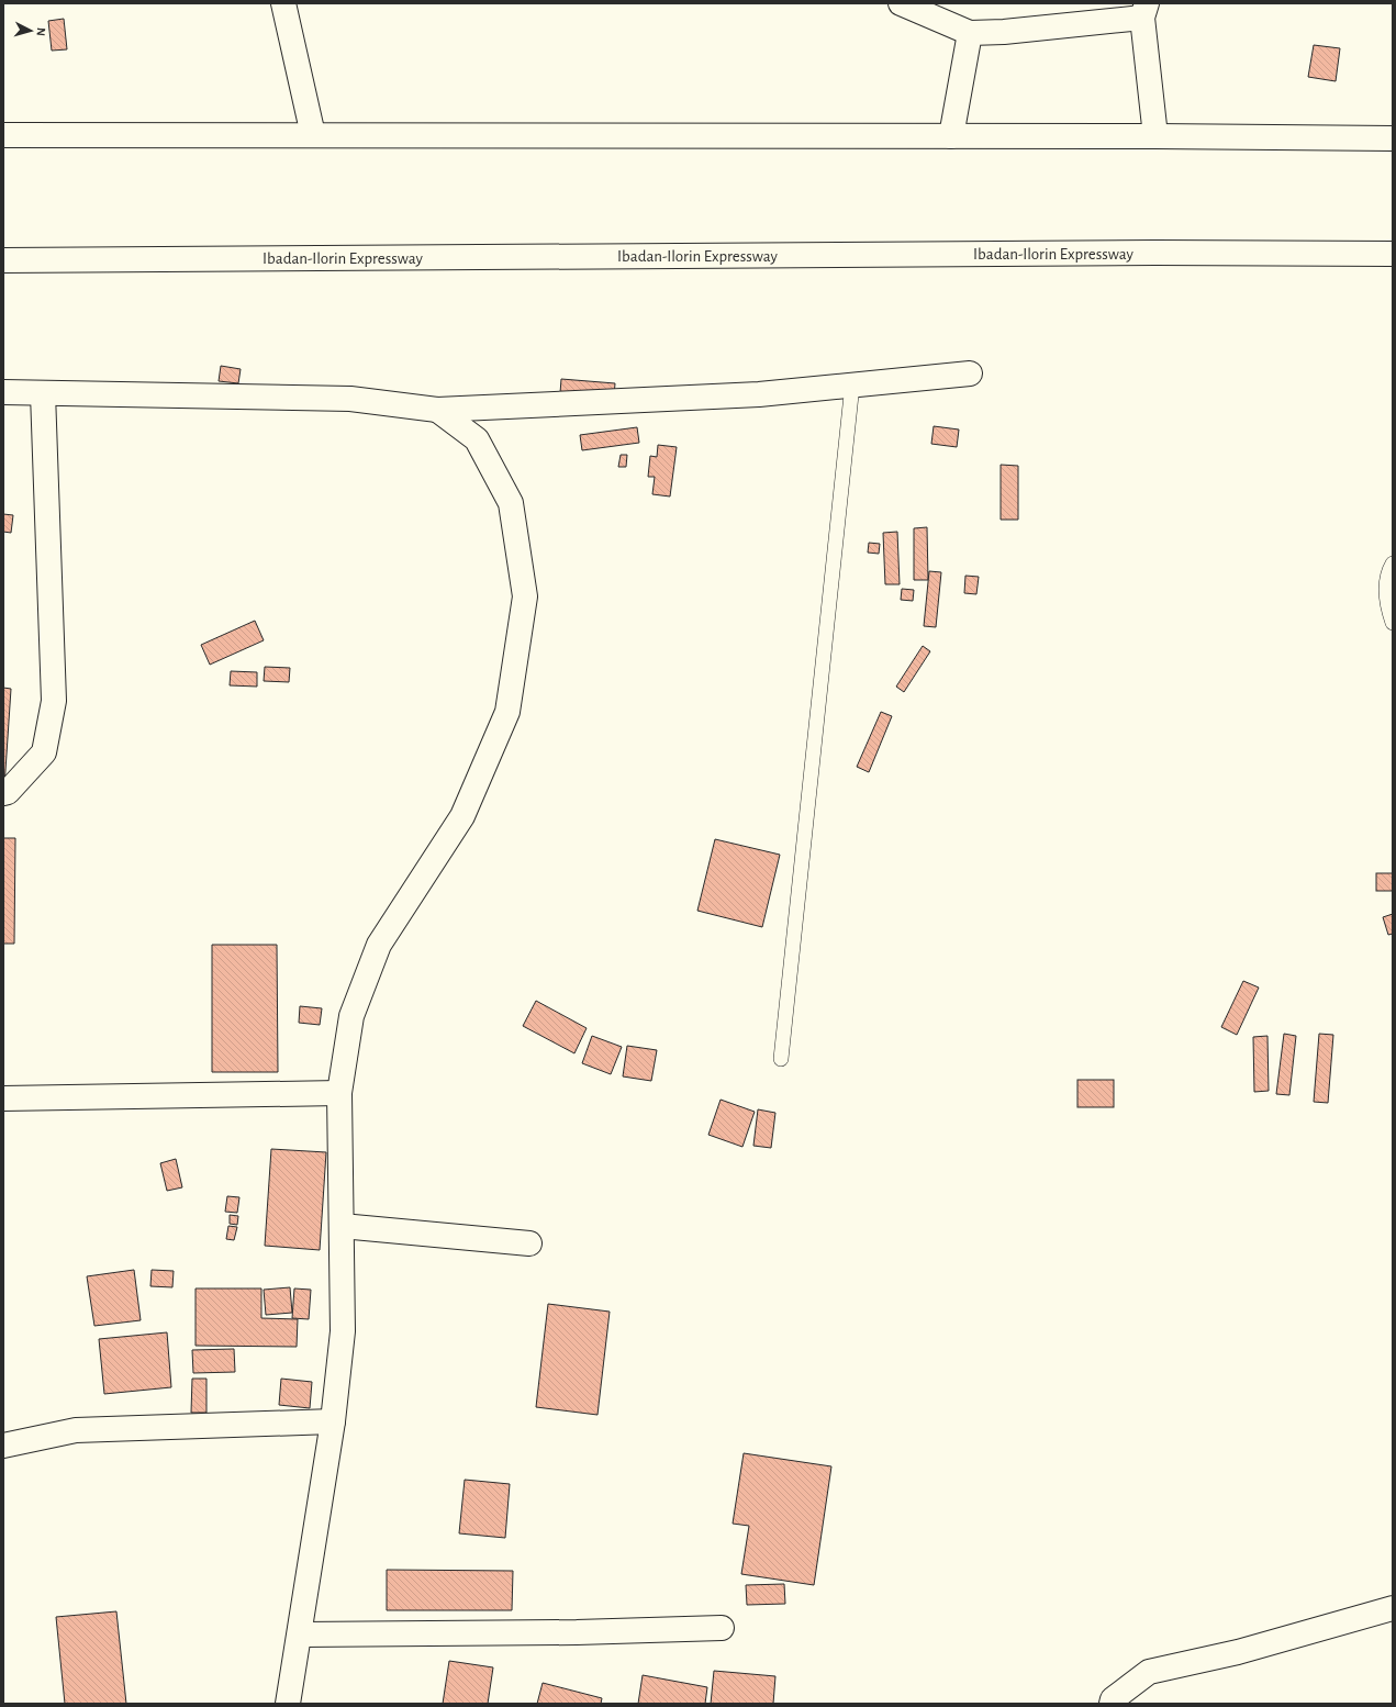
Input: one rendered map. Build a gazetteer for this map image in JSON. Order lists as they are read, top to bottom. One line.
{"streets":{"main road":["Ibadan-Ilorin Expressway"]},"north":"right"}
